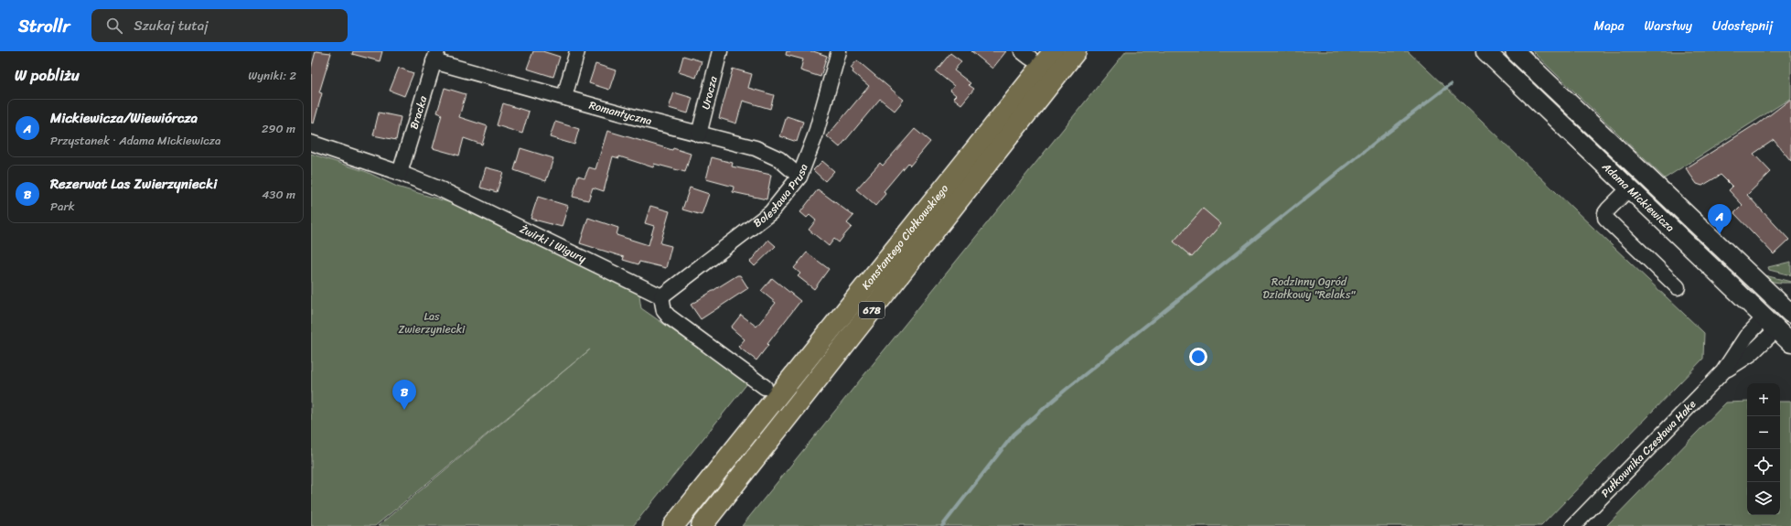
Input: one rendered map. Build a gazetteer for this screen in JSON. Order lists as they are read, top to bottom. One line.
{"streets":{"main road":["Konstantego Ciołkowskiego","678"],"street":["Urocza","Bracka","Romantyczna","Bolesława Prusa","Adama Mickiewicza","Żwirki i Wigury","Pułkownika Czesława Hake"]},"crossings":[["Urocza","Romantyczna"],["Bracka","Romantyczna"],["Bracka","Żwirki i Wigury"],["Romantyczna","Bolesława Prusa"],["Bolesława Prusa","Żwirki i Wigury"],["Adama Mickiewicza","Pułkownika Czesława Hake"]],"parks":["Rodzinny Ogród Działkowy \"Relaks\"","Las Zwierzyniecki"],"page":{"header":"Strollr","search":"Szukaj tutaj","nav":["Mapa","Warstwy","Udostępnij"],"heading":["W pobliżu","Wyniki: 2"],"list":[{"mark":"A","name":"Mickiewicza/Wiewiórcza","note":"Przystanek · Adama Mickiewicza","value":"290 m"},{"mark":"B","name":"Rezerwat Las Zwierzyniecki","note":"Park","value":"430 m"}],"pins":["A","B"],"map_buttons":["+","−"]}}
